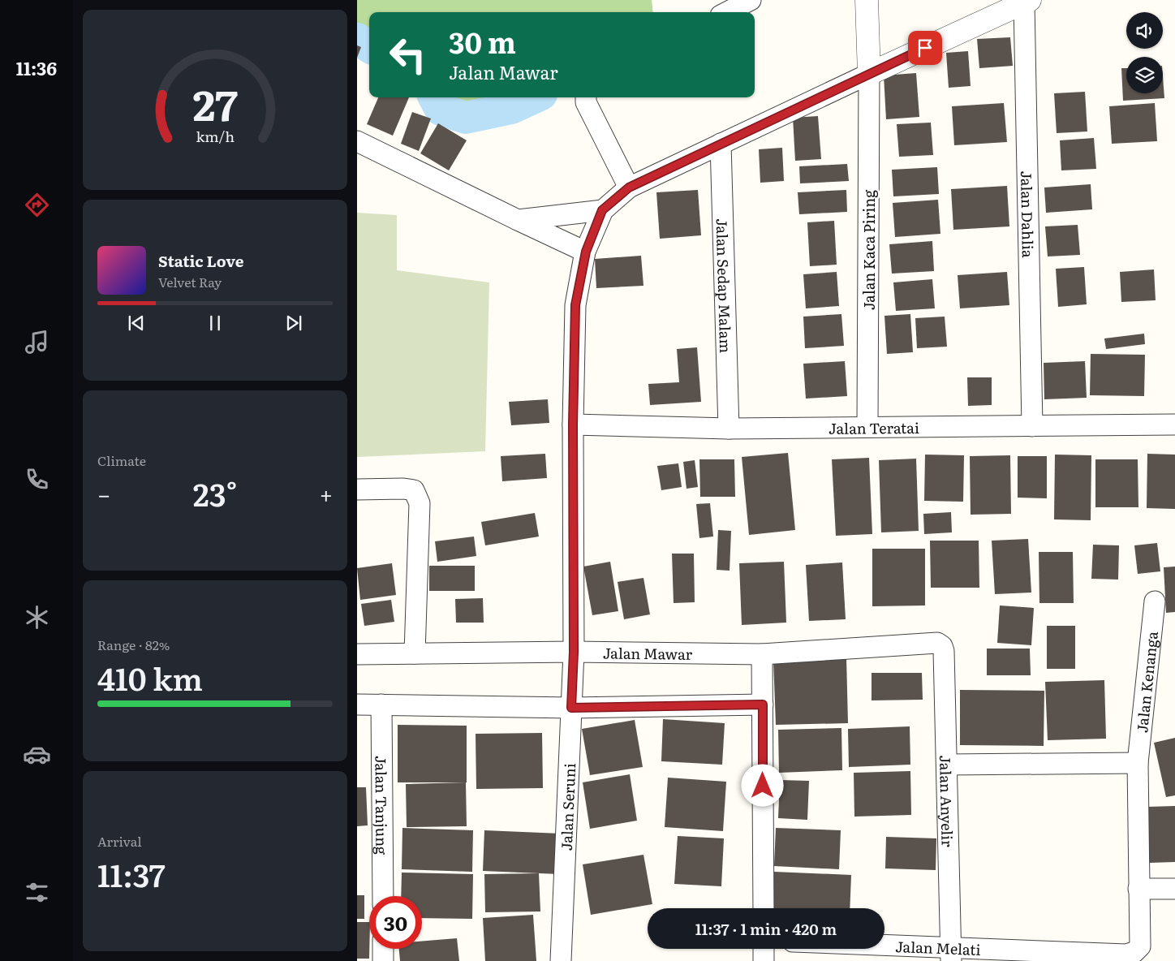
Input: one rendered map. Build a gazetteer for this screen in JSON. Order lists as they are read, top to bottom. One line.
{"streets":{"street":["Jalan Dahlia","Jalan Kaca Piring","Jalan Sedap Malam","Jalan Teratai","Jalan Mawar","Jalan Kenanga","Jalan Anyelir","Jalan Tanjung","Jalan Seruni","Jalan Melati"]},"crossings":[["Jalan Dahlia","Jalan Teratai"],["Jalan Kaca Piring","Jalan Teratai"],["Jalan Sedap Malam","Jalan Teratai"],["Jalan Teratai","Jalan Seruni"],["Jalan Mawar","Jalan Anyelir"],["Jalan Mawar","Jalan Seruni"],["Jalan Kenanga","Jalan Melati"],["Jalan Anyelir","Jalan Melati"]],"page":{"tabs":"11:36","turn":["30 m","Jalan Mawar"],"song":["Static Love","Velvet Ray"],"tile":["Climate",["Range · 82%","410 km"],["Arrival","11:37"]],"heat":["−","23°","+"],"limit":"30","trip":"11:37 · 1 min · 420 m","gauge":["27","km/h"]}}
